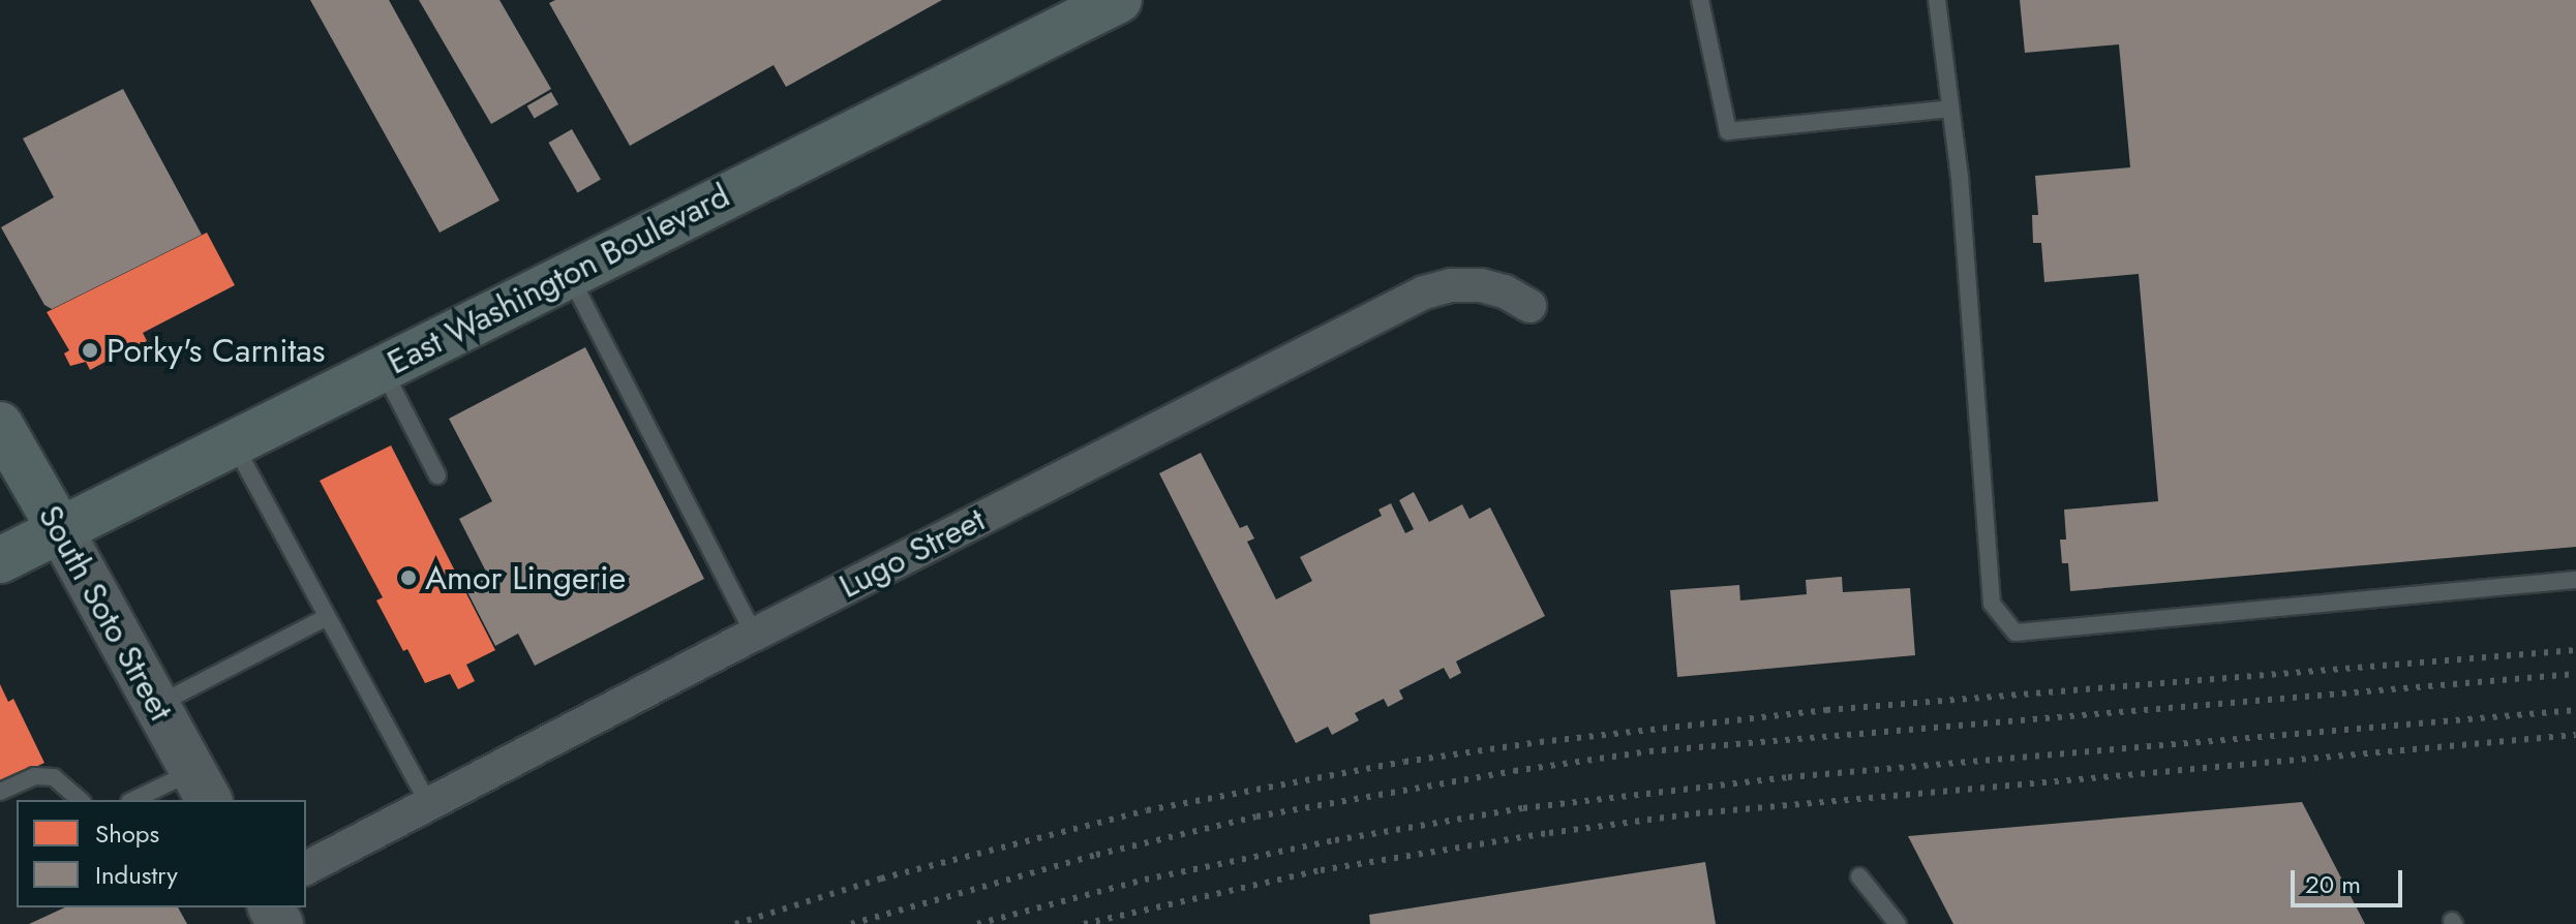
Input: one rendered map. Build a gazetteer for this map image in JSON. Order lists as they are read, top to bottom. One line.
{"streets":{"main road":["East Washington Boulevard","South Soto Street"],"street":["Lugo Street"]},"crossings":[["East Washington Boulevard","South Soto Street"]],"places":["Porky's Carnitas","Amor Lingerie"],"legend":["Shops","Industry"],"scale_bar":"20 m"}
